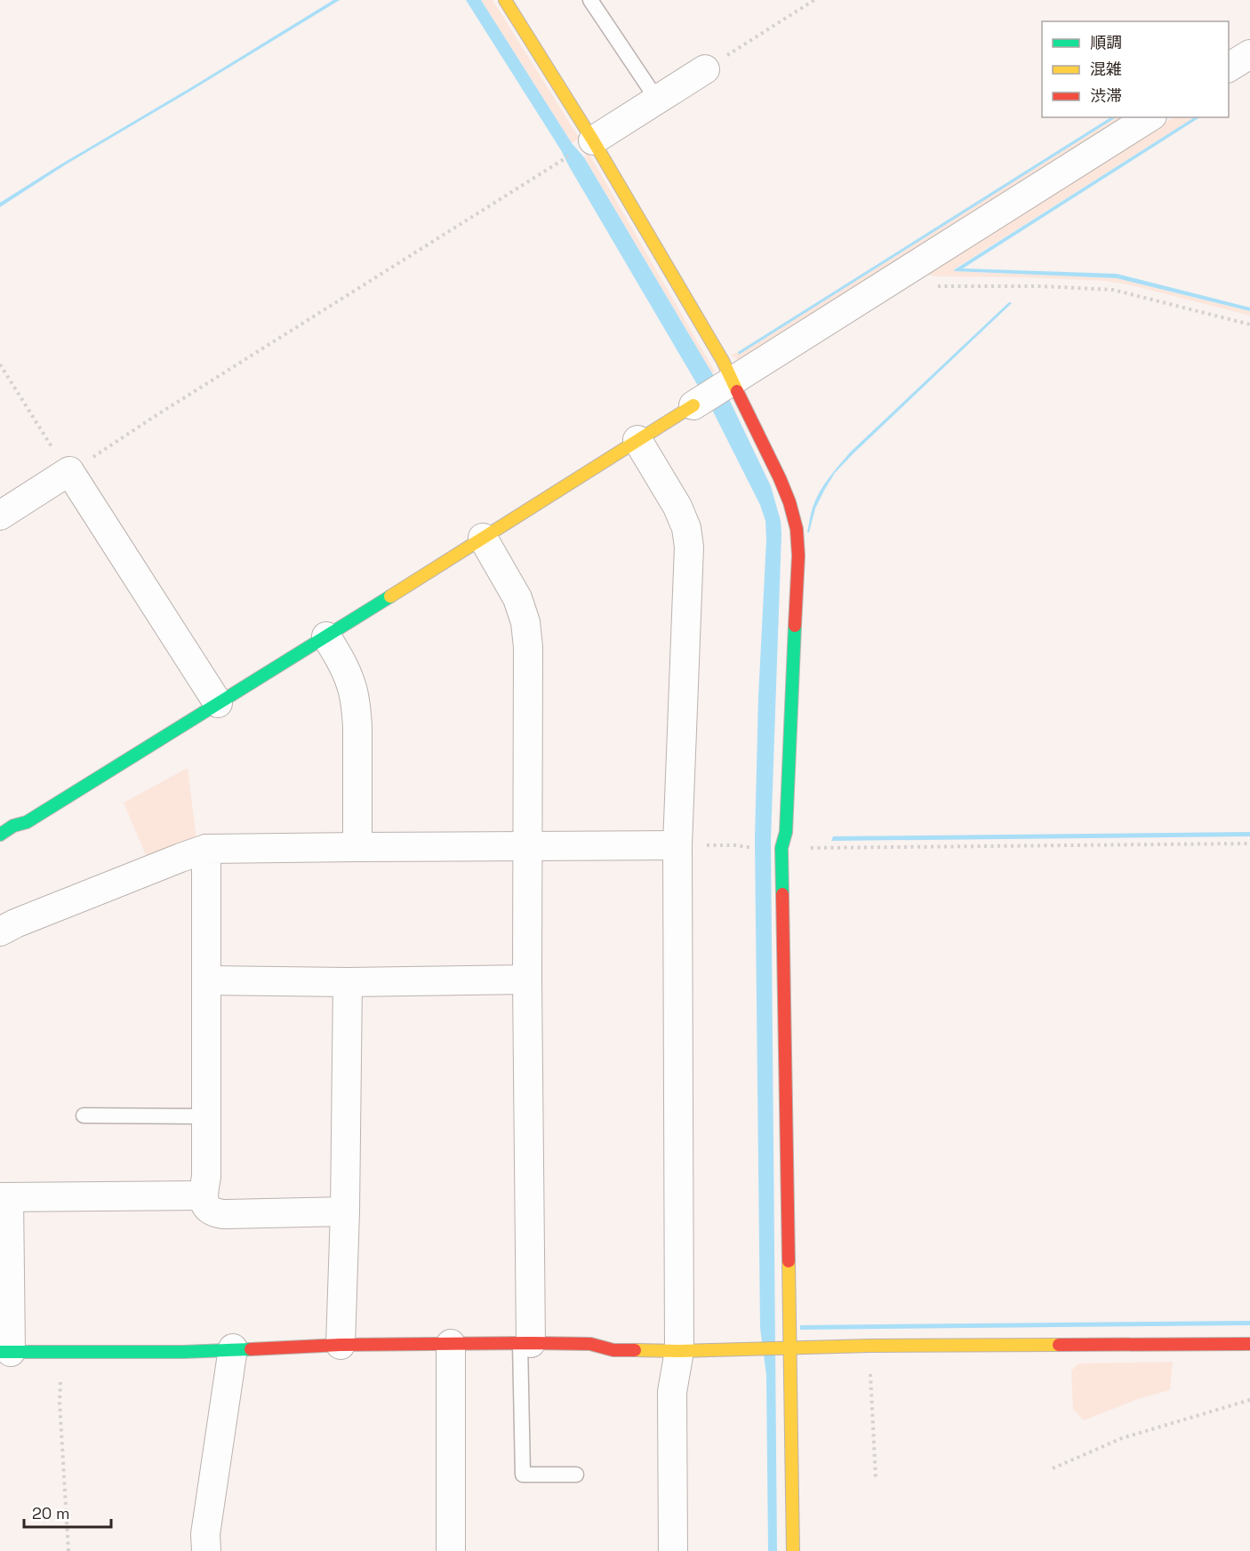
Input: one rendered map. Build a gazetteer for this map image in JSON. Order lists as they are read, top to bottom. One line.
{"legend":["順調","混雑","渋滞"],"scale_bar":"20 m"}
